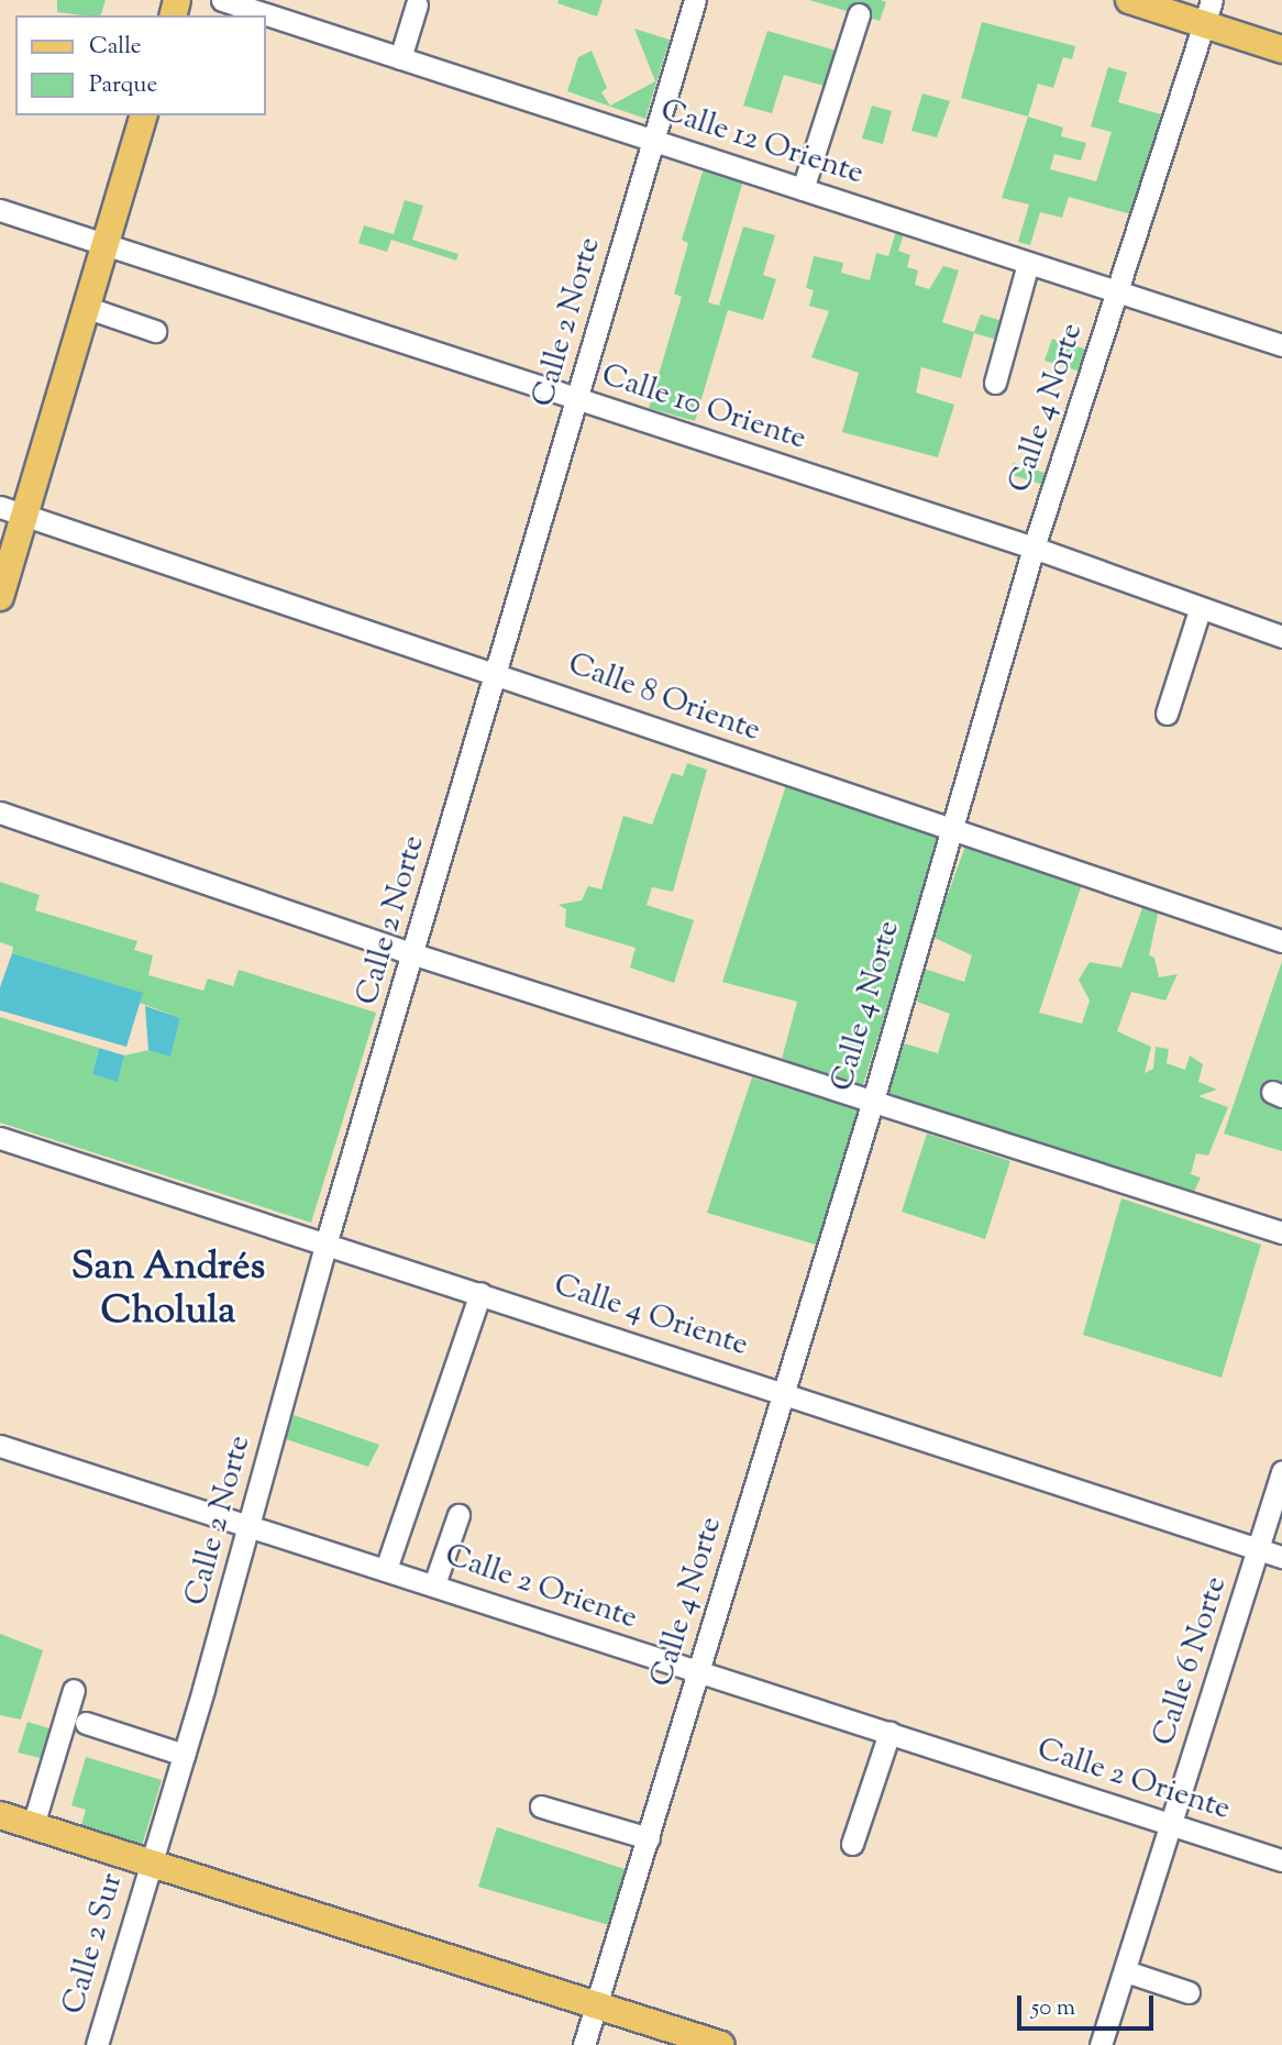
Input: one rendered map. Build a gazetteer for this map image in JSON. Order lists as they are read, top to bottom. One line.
{"streets":{"street":["Calle 12 Oriente","Calle 2 Norte","Calle 10 Oriente","Calle 4 Norte","Calle 8 Oriente","Calle 4 Oriente","Calle 2 Oriente","Calle 6 Norte","Calle 2 Sur"]},"crossings":[["Calle 12 Oriente","Calle 2 Norte"],["Calle 12 Oriente","Calle 4 Norte"],["Calle 2 Norte","Calle 10 Oriente"],["Calle 2 Norte","Calle 8 Oriente"],["Calle 2 Norte","Calle 4 Oriente"],["Calle 2 Norte","Calle 2 Oriente"],["Calle 2 Norte","Calle 2 Sur"],["Calle 10 Oriente","Calle 4 Norte"],["Calle 4 Norte","Calle 8 Oriente"],["Calle 4 Norte","Calle 4 Oriente"],["Calle 4 Norte","Calle 2 Oriente"],["Calle 4 Oriente","Calle 6 Norte"],["Calle 2 Oriente","Calle 6 Norte"]],"districts":["San Andrés Cholula"],"legend":["Calle","Parque"],"scale_bar":"50 m"}
